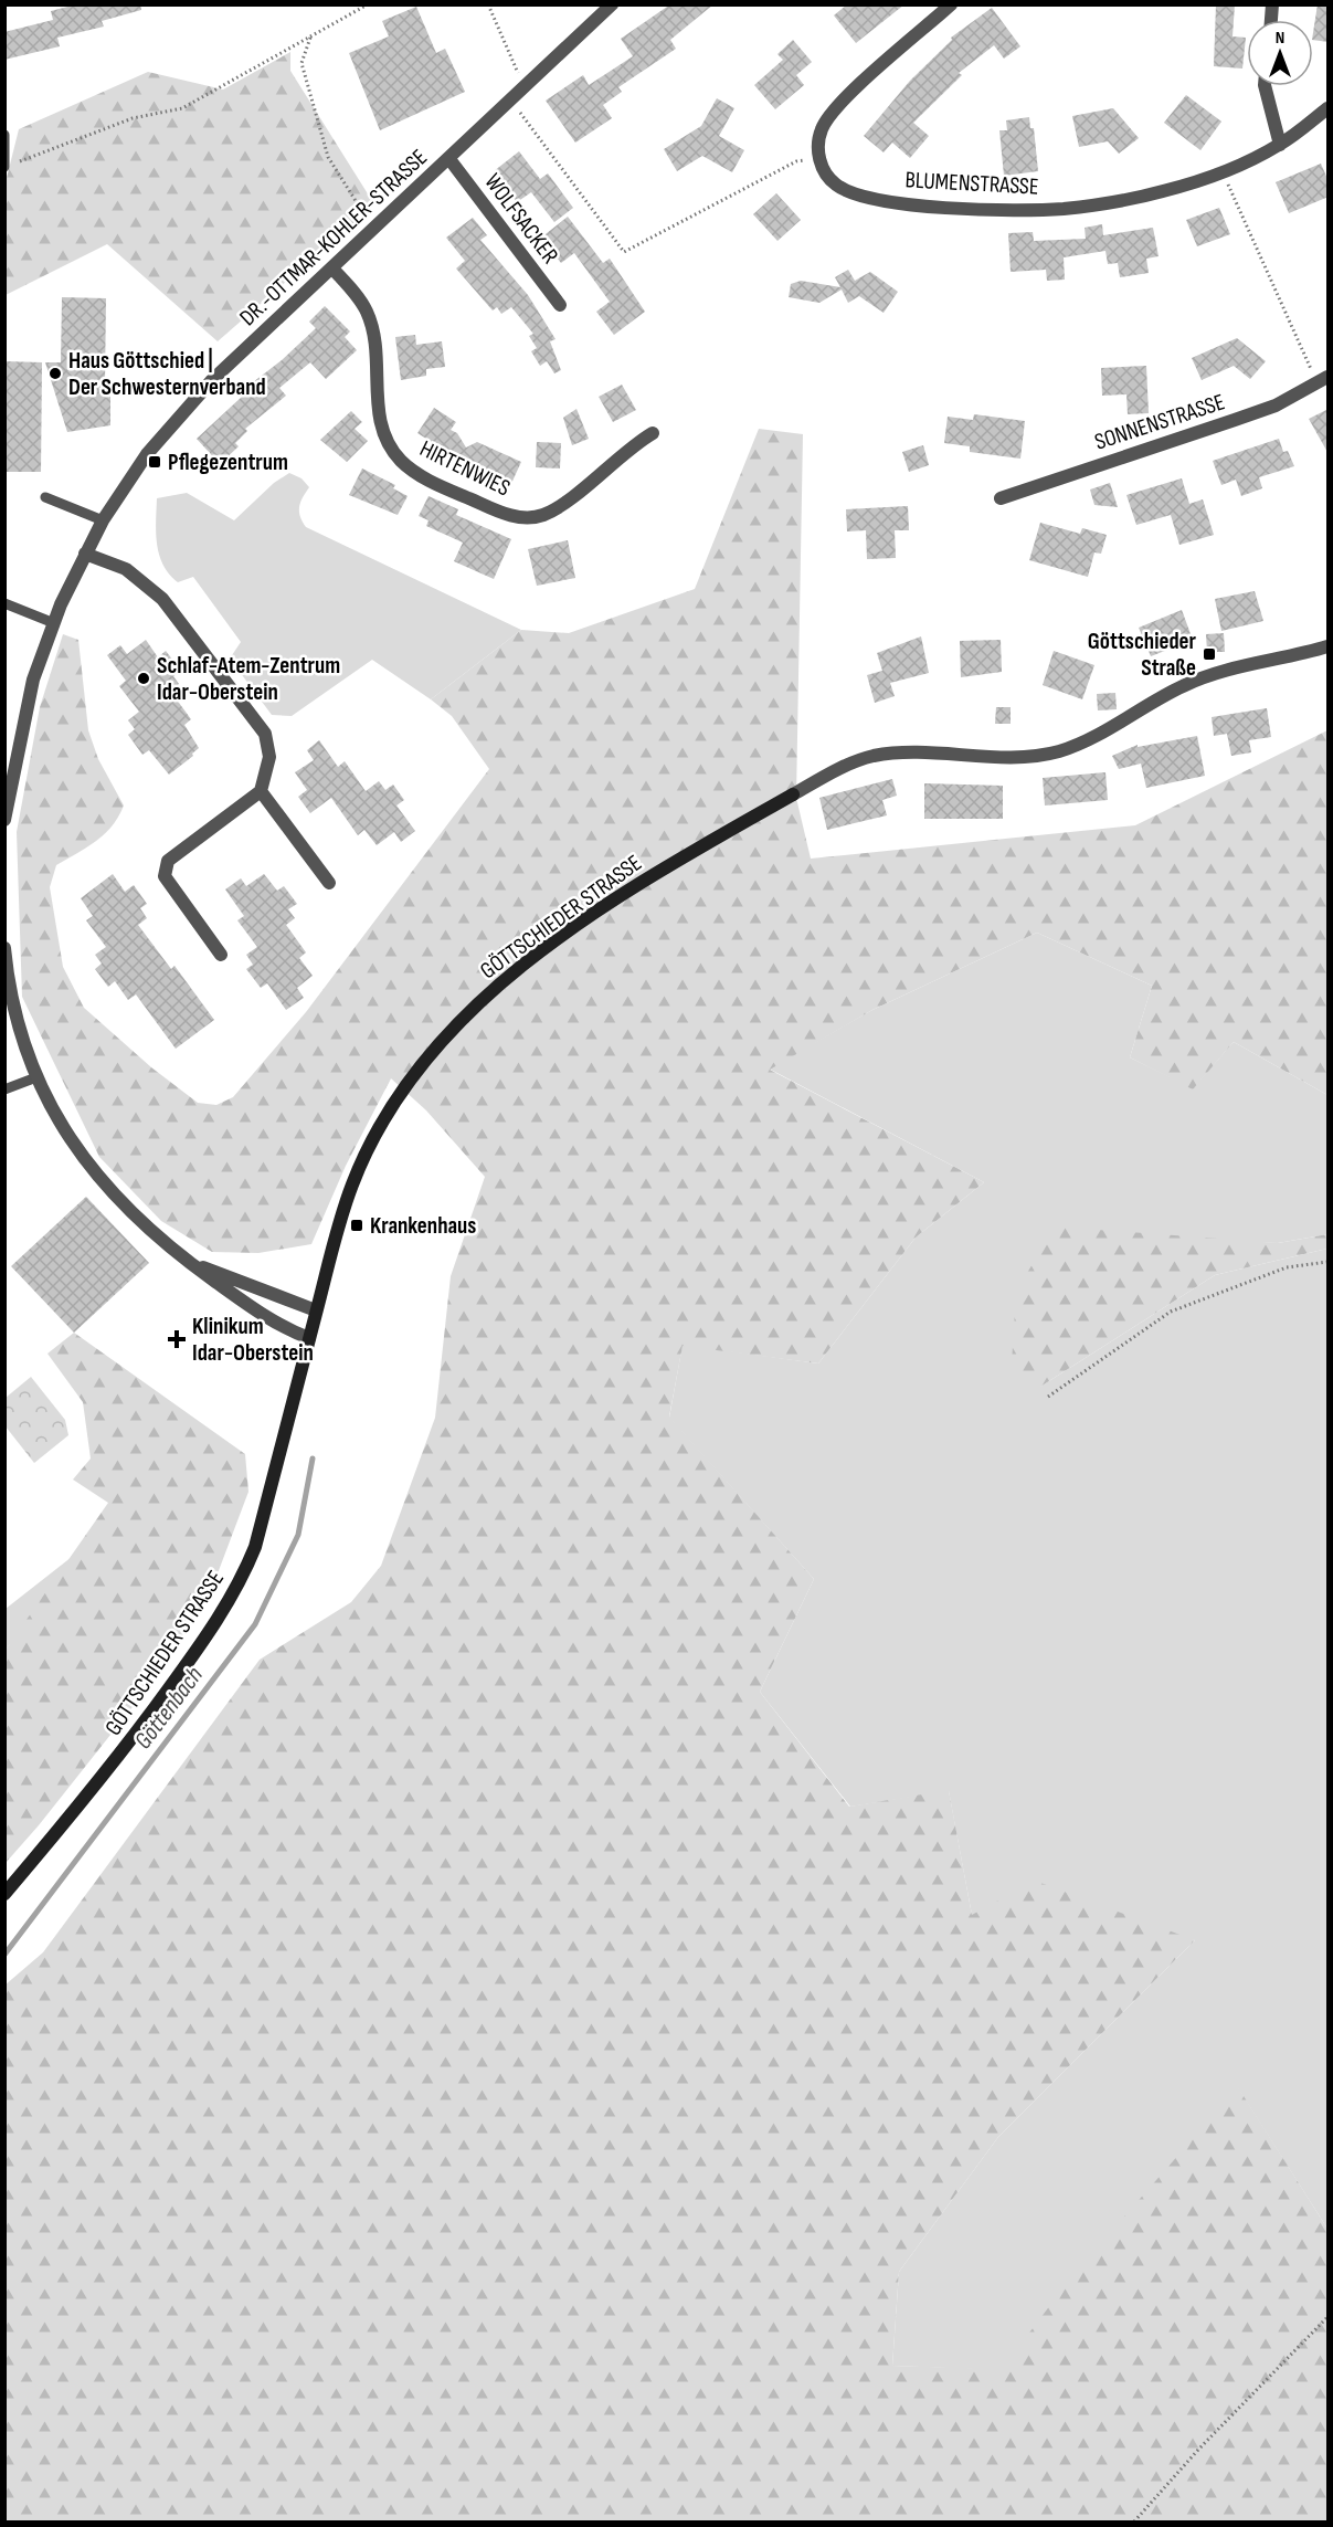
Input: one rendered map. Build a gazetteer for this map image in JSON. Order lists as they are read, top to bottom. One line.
{"streets":{"street":["BLUMENSTRASSE","WOLFSACKER","DR.-OTTMAR-KOHLER-STRASSE","SONNENSTRASSE","HIRTENWIES","GÖTTSCHIEDER STRASSE"]},"crossings":[["WOLFSACKER","DR.-OTTMAR-KOHLER-STRASSE"],["DR.-OTTMAR-KOHLER-STRASSE","HIRTENWIES"]],"water":["Göttenbach"],"places":{"other":["Haus Göttschied | Der Schwesternverband","Schlaf-Atem-Zentrum Idar-Oberstein"],"transit":["Pflegezentrum","Göttschieder Straße","Krankenhaus"],"health":["Klinikum Idar-Oberstein"]},"north":"top"}
